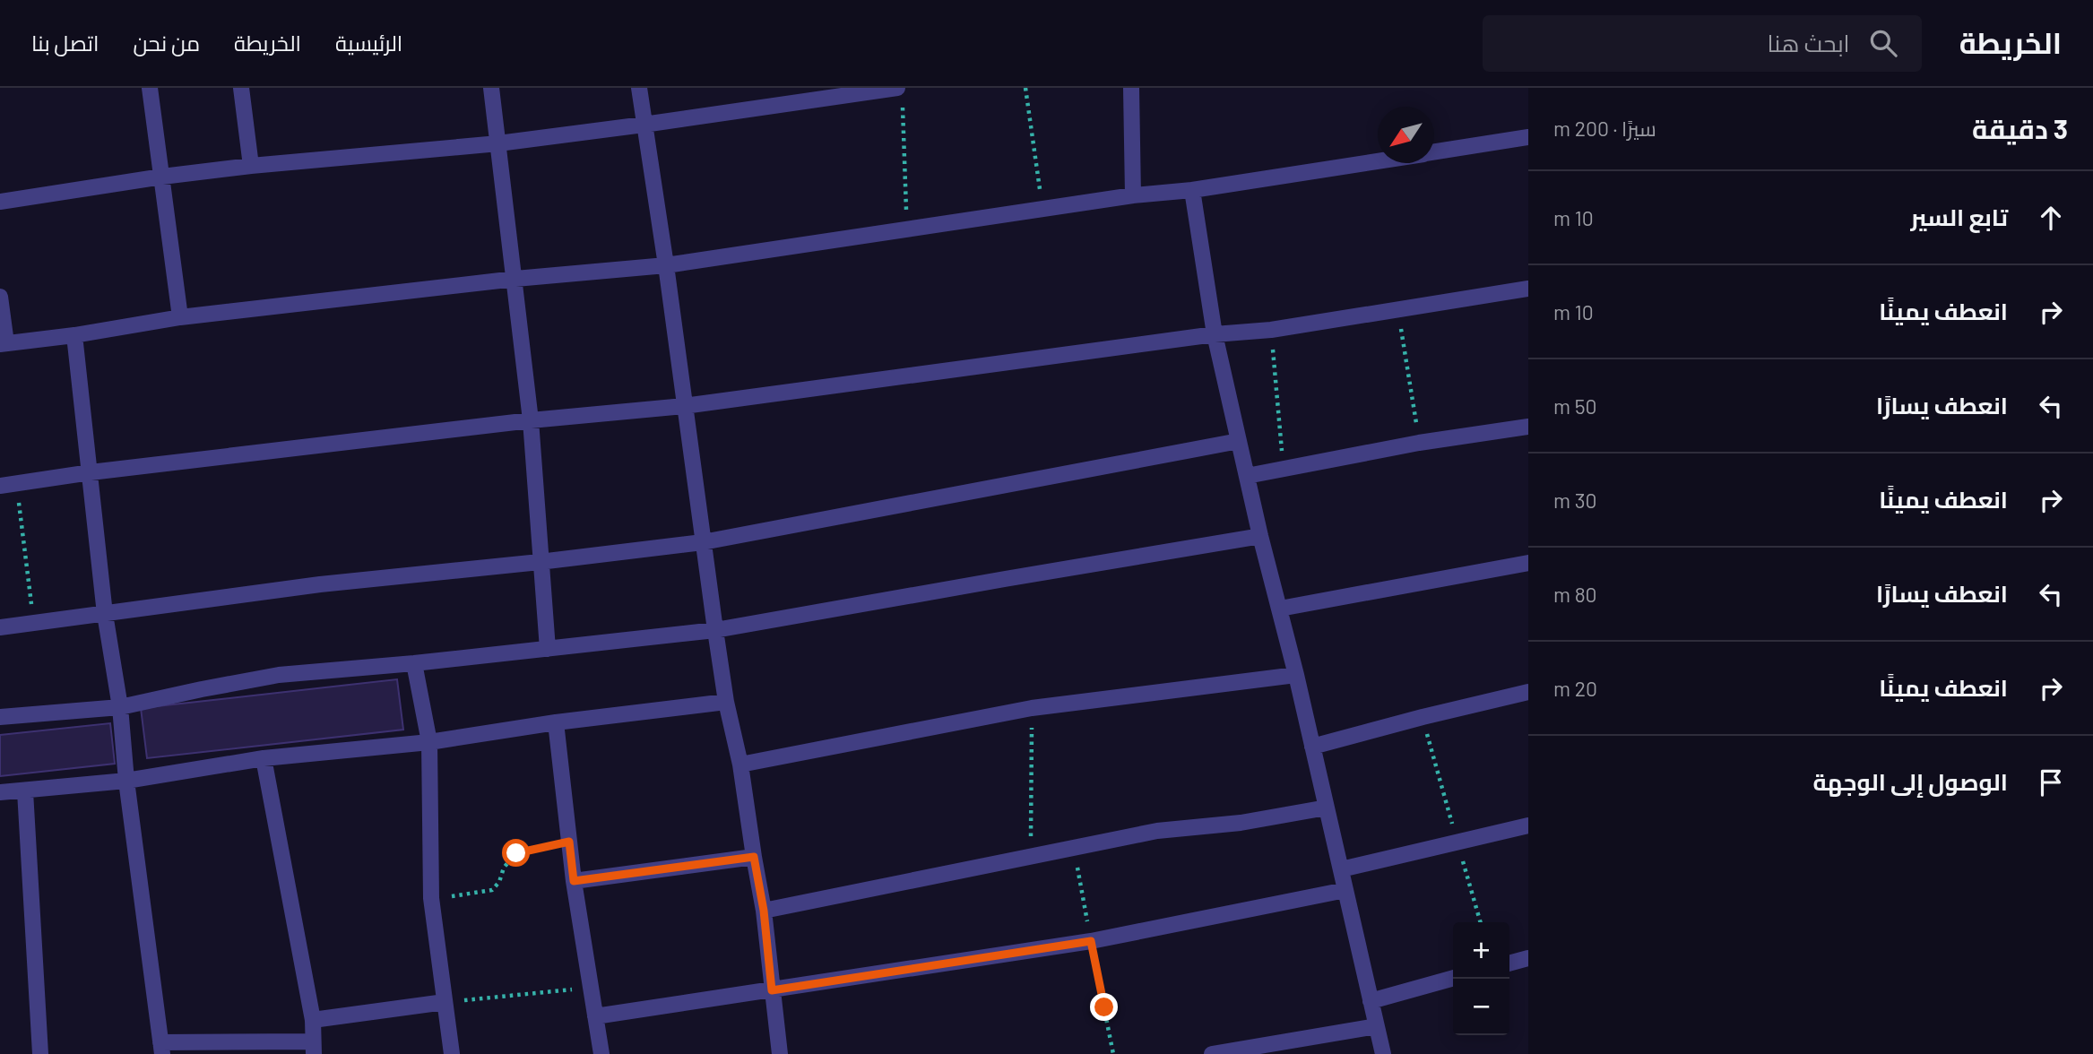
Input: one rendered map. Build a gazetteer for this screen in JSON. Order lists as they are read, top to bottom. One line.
{"north":"bottom left","page":{"header":"الخريطة","search":"ابحث هنا","nav":["الرئيسية","الخريطة","من نحن","اتصل بنا"],"heading":["3 دقيقة","سيرًا · 200 m"],"list":[["تابع السير","10 m"],["انعطف يمينًا","10 m"],["انعطف يسارًا","50 m"],["انعطف يمينًا","30 m"],["انعطف يسارًا","80 m"],["انعطف يمينًا","20 m"],"الوصول إلى الوجهة"],"map_buttons":["+","−"]}}
